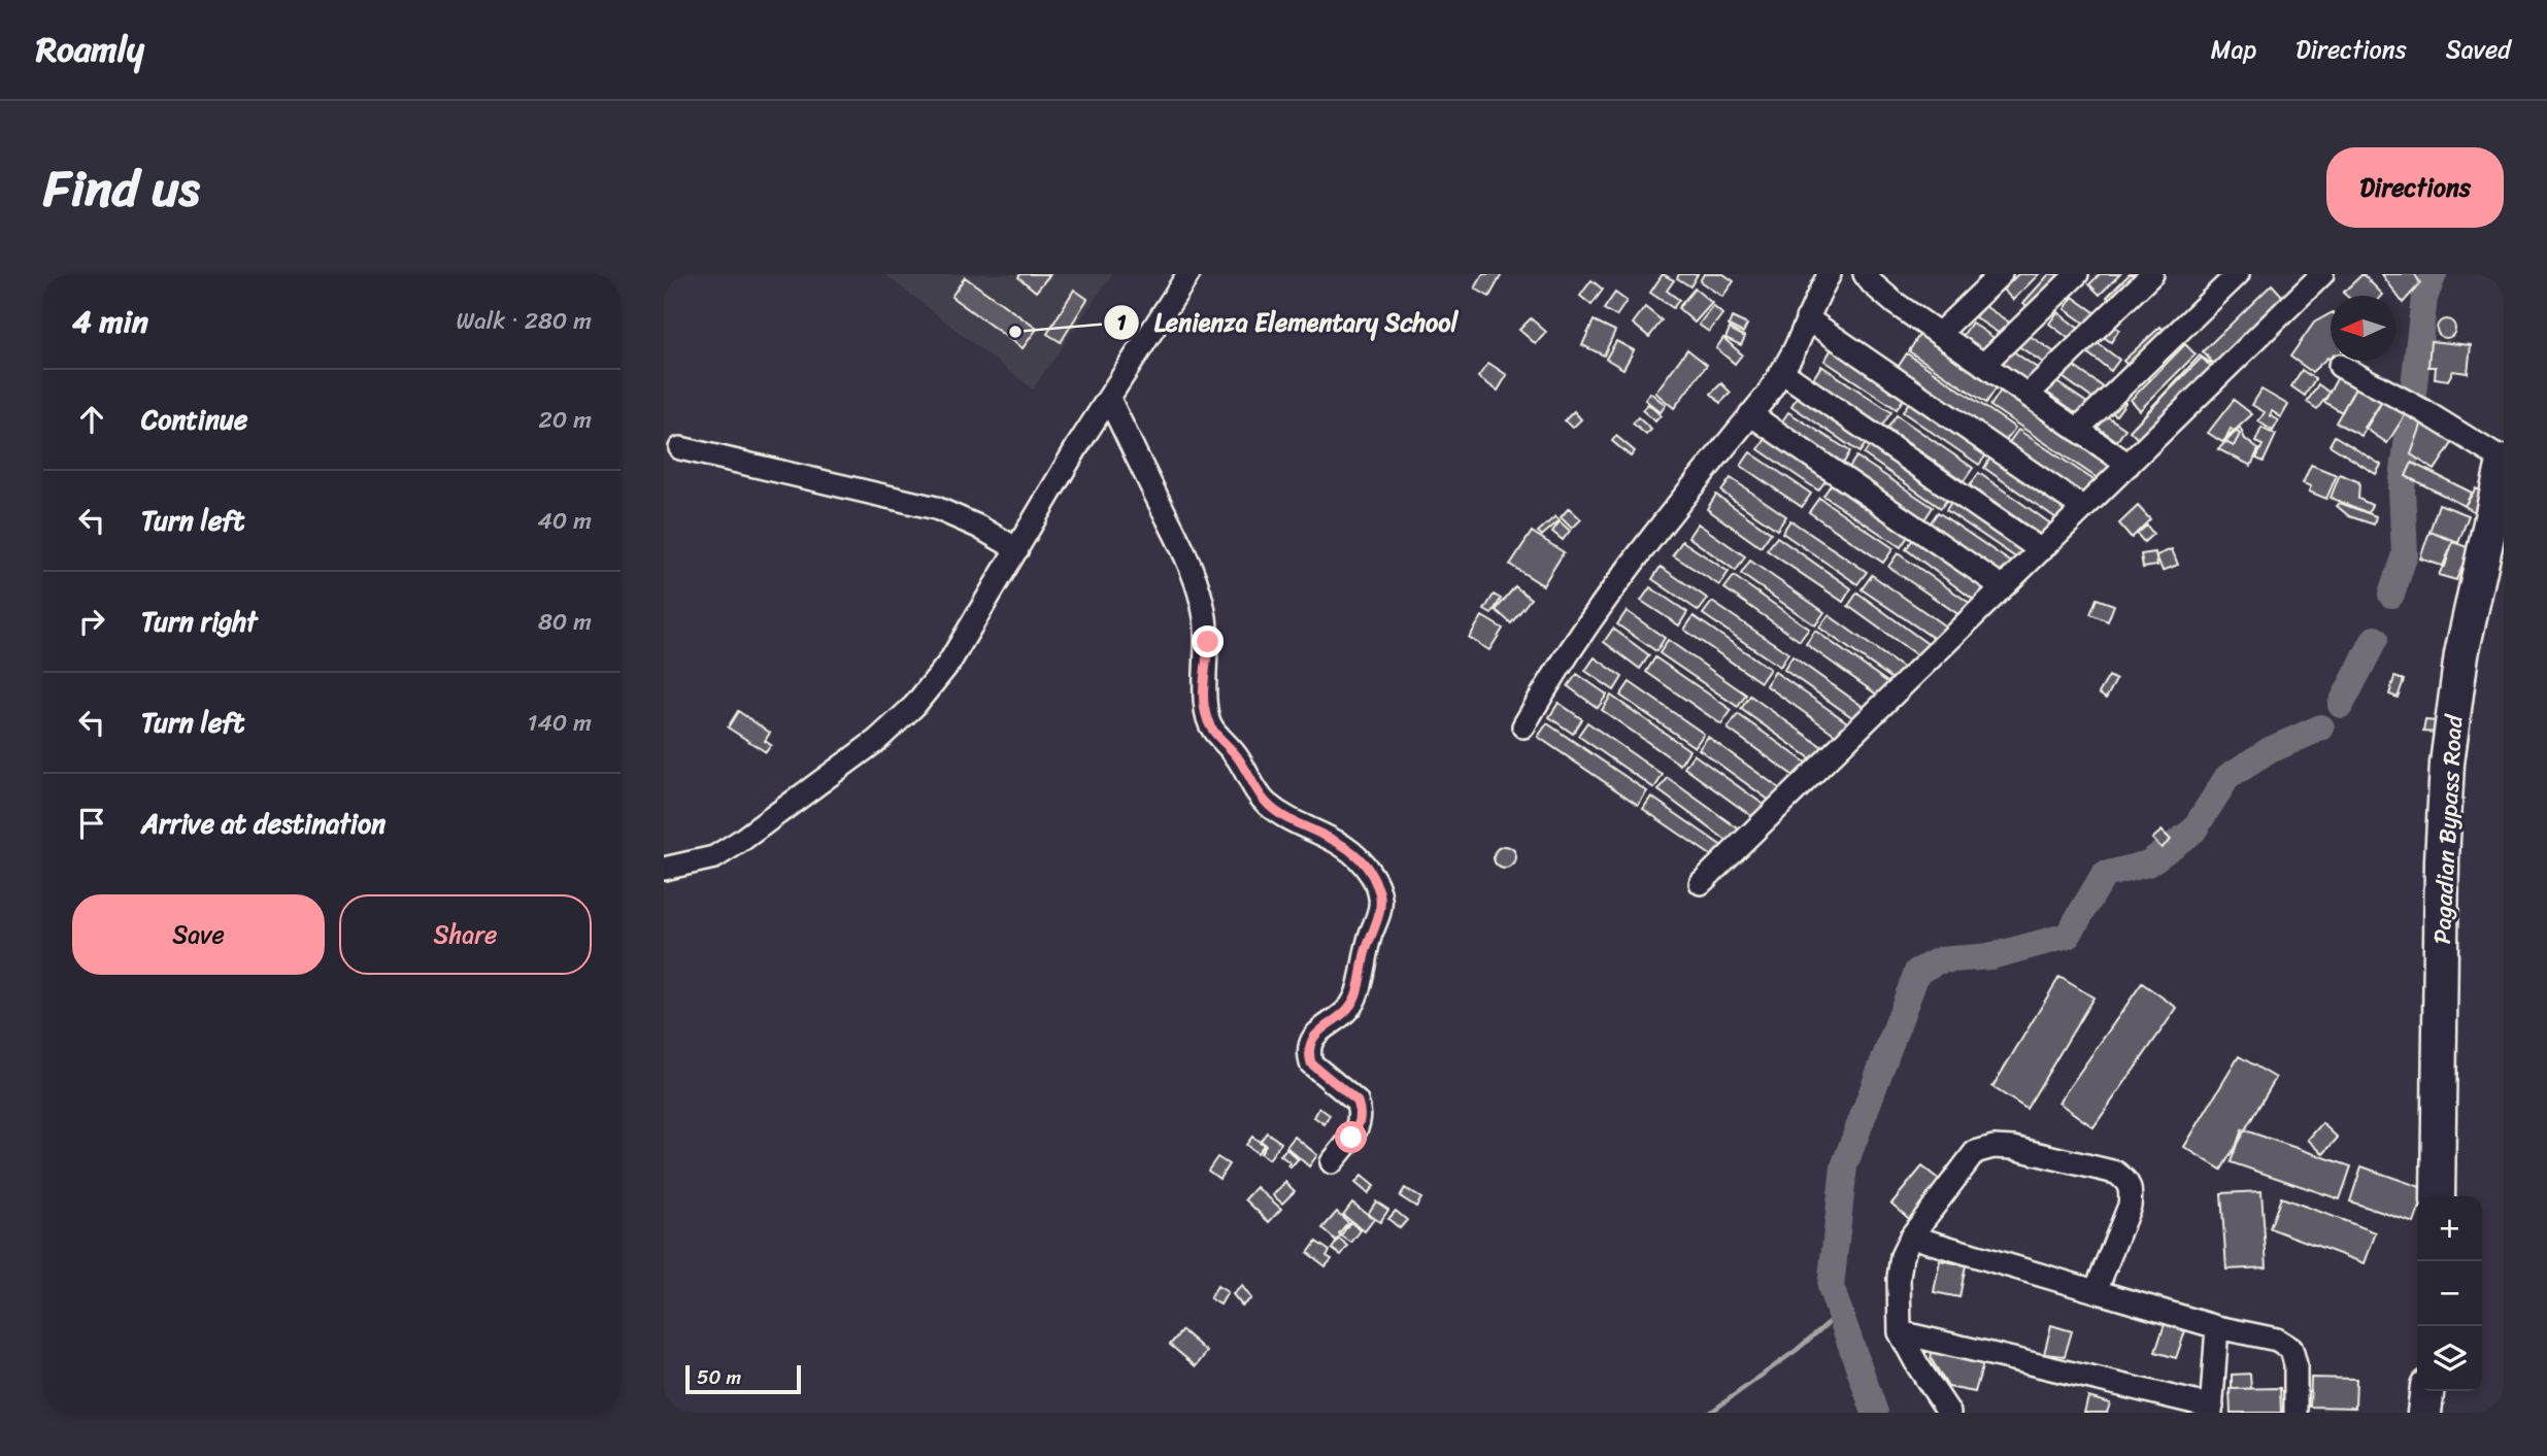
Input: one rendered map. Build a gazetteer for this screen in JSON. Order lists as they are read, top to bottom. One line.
{"streets":{"highway":["Pagadian Bypass Road"]},"places":["Lenienza Elementary School"],"scale_bar":"50 m","north":"left","page":{"header":"Roamly","nav":["Map","Directions","Saved"],"title":"Find us","buttons":["Directions",["Save","Share"]],"heading":["4 min","Walk · 280 m"],"list":[["Continue","20 m"],["Turn left","40 m"],["Turn right","80 m"],["Turn left","140 m"],"Arrive at destination"],"map_buttons":["+","−"],"scale":"50 m"}}
